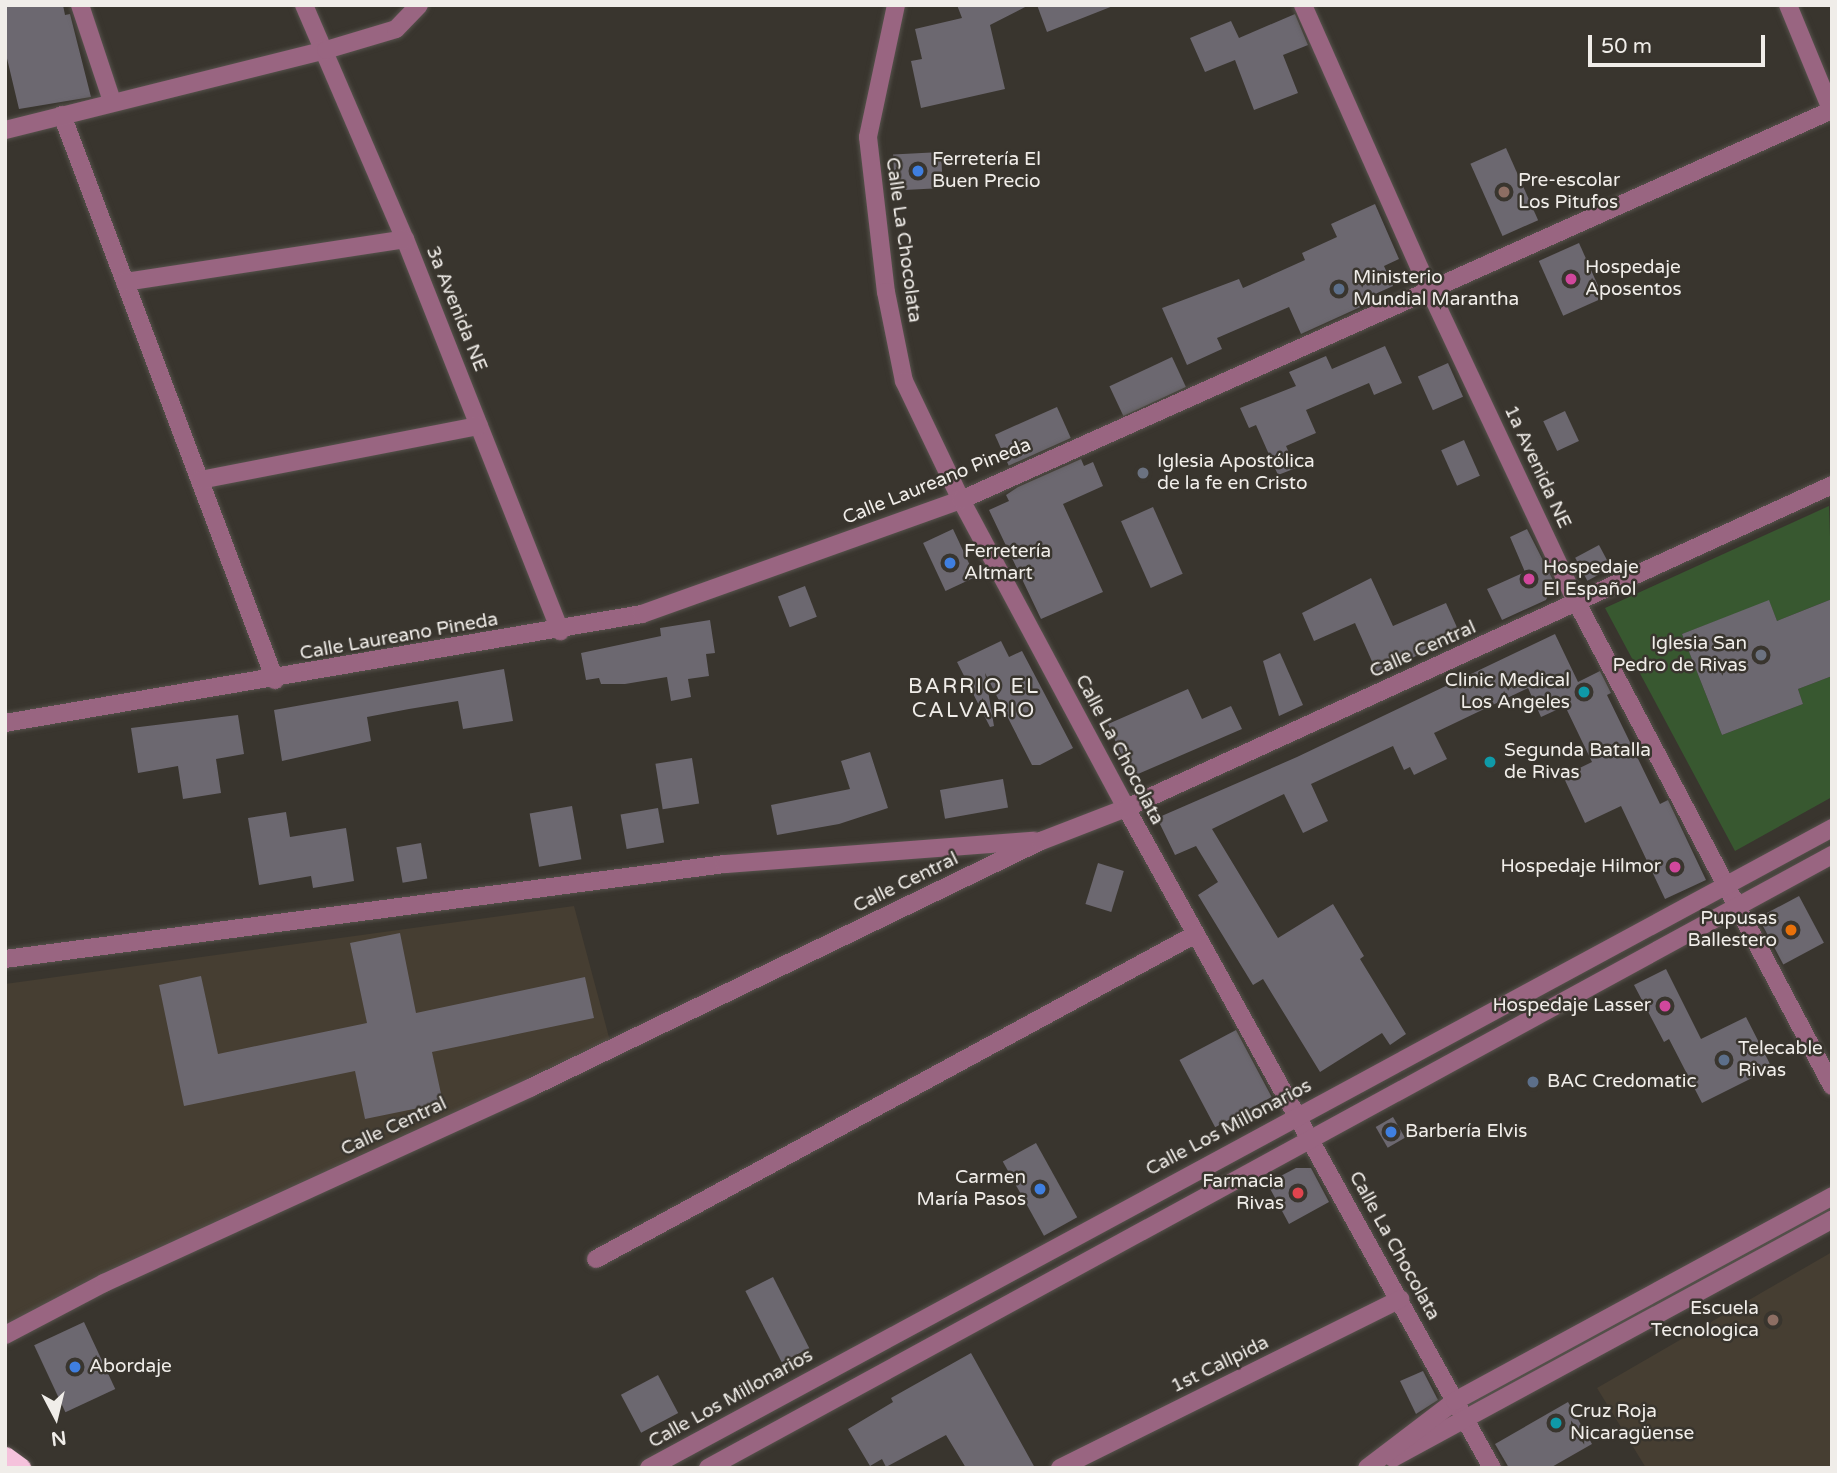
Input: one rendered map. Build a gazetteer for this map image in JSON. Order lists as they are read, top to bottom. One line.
{"streets":{"street":["Calle La Chocolata","3a Avenida NE","1a Avenida NE","Calle Laureano Pineda","Calle Central","Calle Los Millonarios","1st Callpida"]},"crossings":[["Calle La Chocolata","Calle Laureano Pineda"],["Calle La Chocolata","Calle Central"],["Calle La Chocolata","Calle Los Millonarios"],["Calle La Chocolata","1st Callpida"],["3a Avenida NE","Calle Laureano Pineda"],["1a Avenida NE","Calle Laureano Pineda"],["1a Avenida NE","Calle Central"],["1a Avenida NE","Calle Los Millonarios"]],"districts":["BARRIO EL CALVARIO"],"places":["Ferretería El Buen Precio","Pre-escolar Los Pitufos","Hospedaje Aposentos","Ministerio Mundial Marantha","Iglesia Apostólica de la fe en Cristo","Ferretería Altmart","Hospedaje El Español","Iglesia San Pedro de Rivas","Clinic Medical Los Angeles","Segunda Batalla de Rivas","Hospedaje Hilmor","Pupusas Ballestero","Hospedaje Lasser","Telecable Rivas","BAC Credomatic","Barbería Elvis","Carmen María Pasos","Farmacia Rivas","Escuela Tecnologica","Abordaje","Cruz Roja Nicaragüense"],"scale_bar":"50 m","north":"bottom"}
